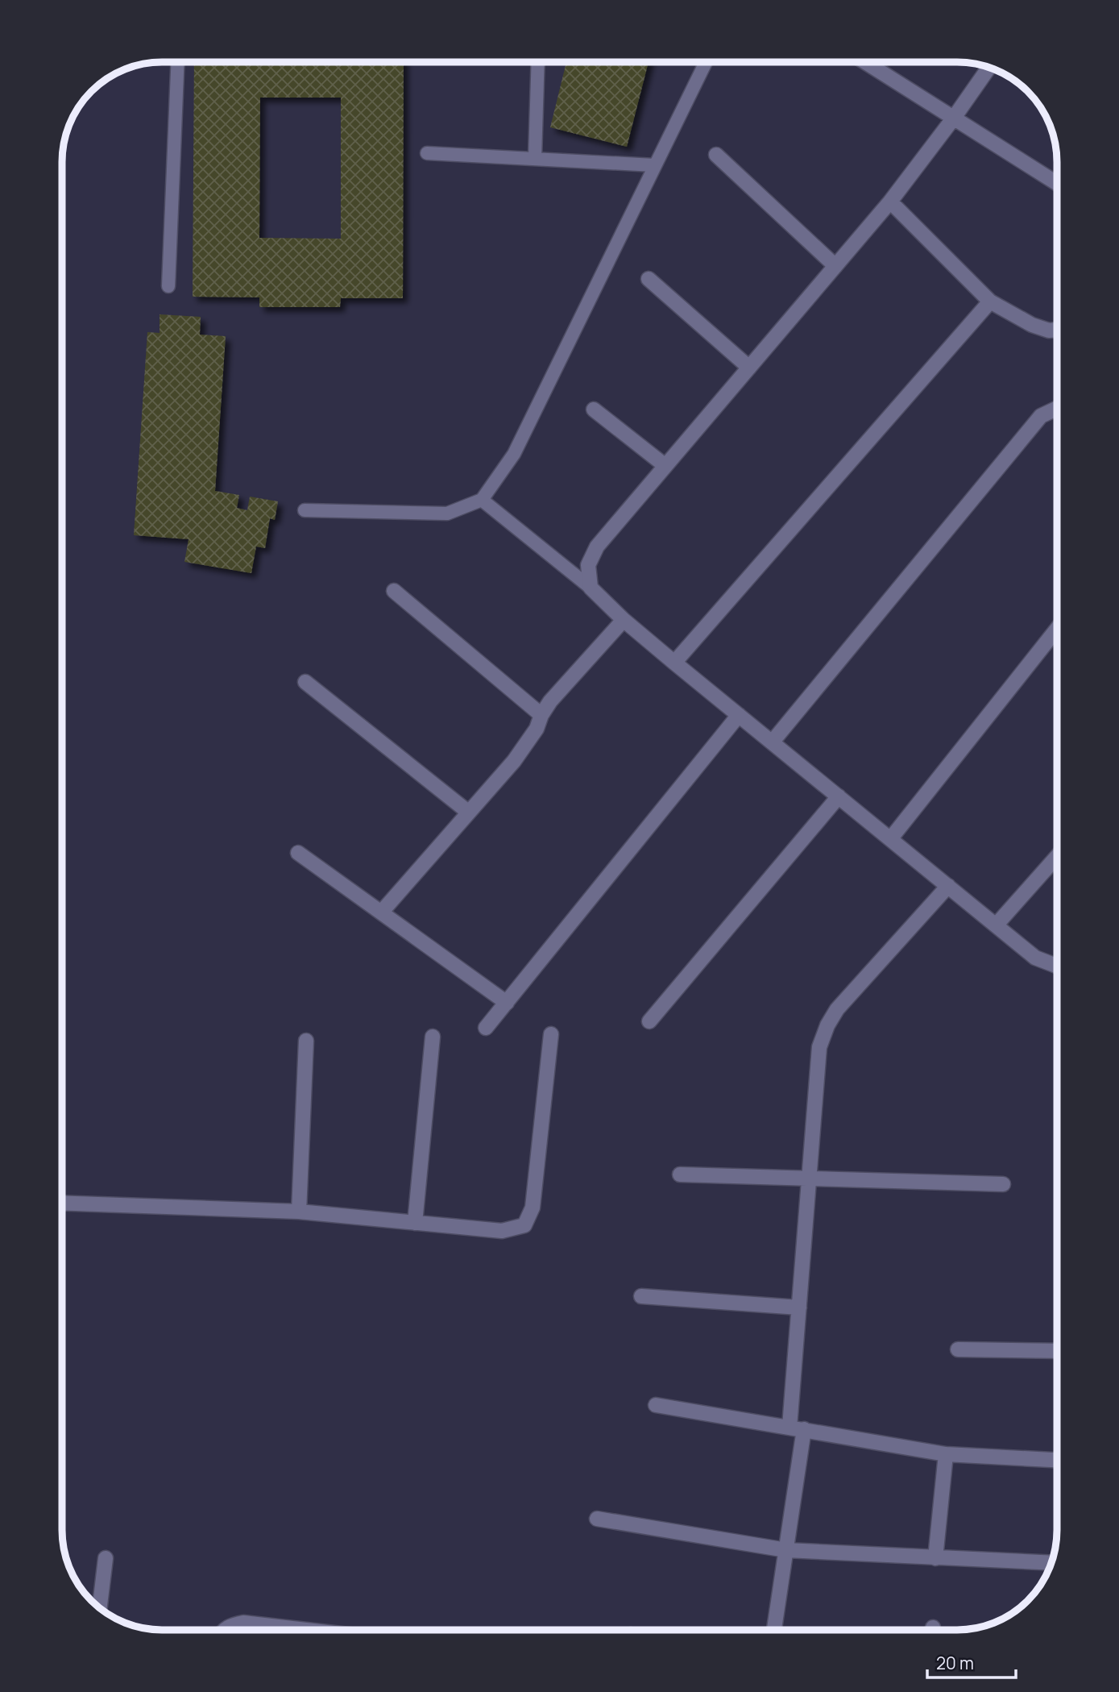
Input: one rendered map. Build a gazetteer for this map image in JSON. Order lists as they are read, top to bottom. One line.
{"scale_bar":"20 m"}
